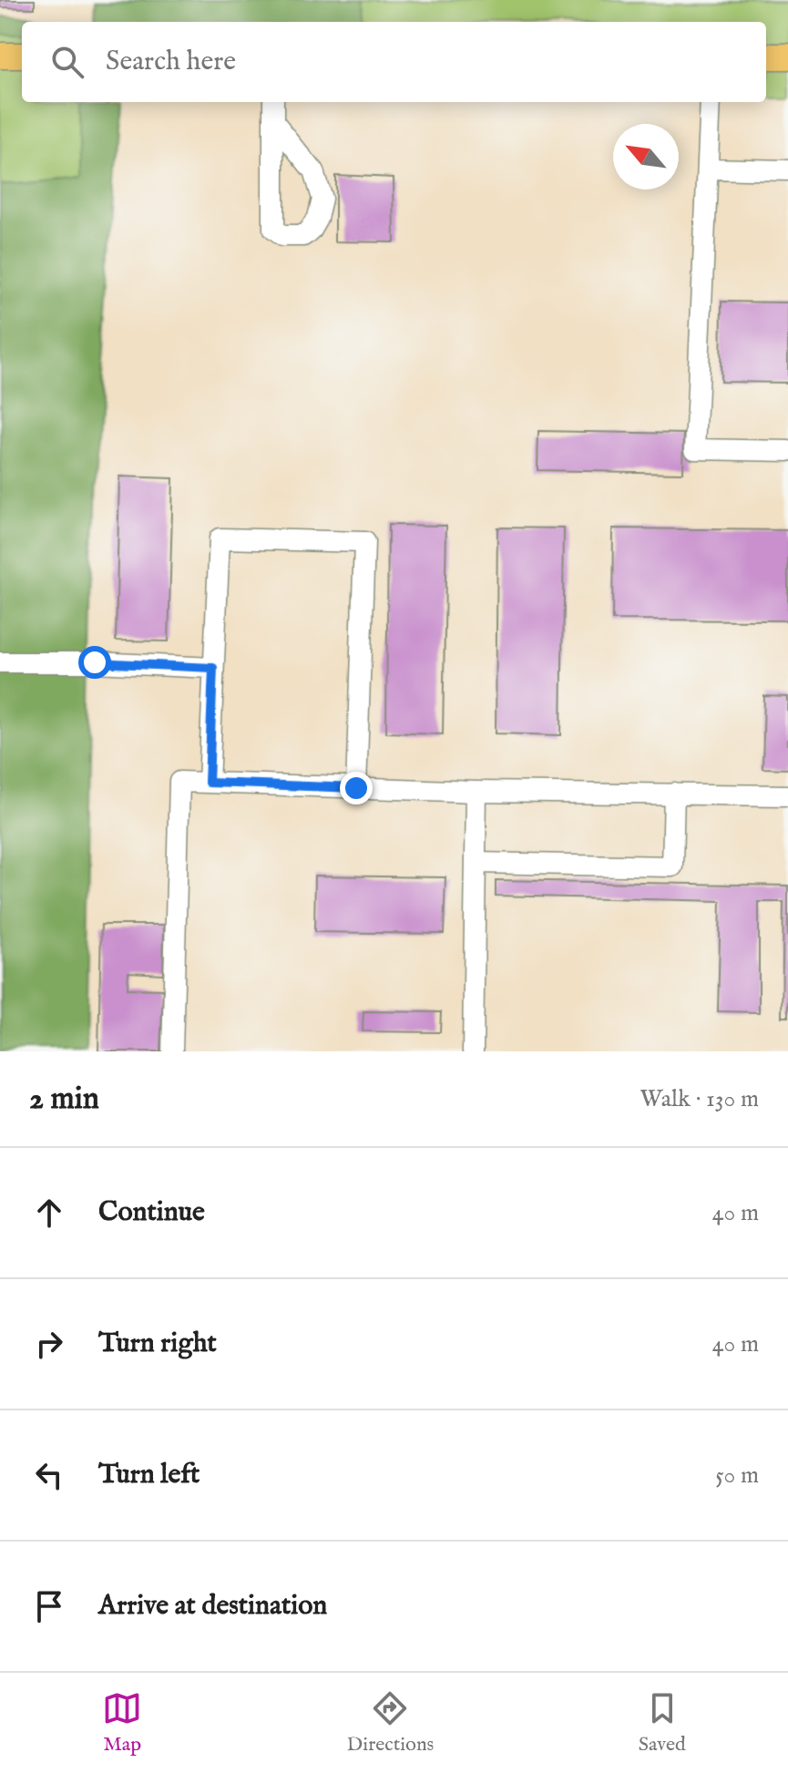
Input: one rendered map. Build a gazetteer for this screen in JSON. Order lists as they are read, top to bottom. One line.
{"north":"top left","page":{"search":"Search here","heading":["2 min","Walk · 130 m"],"list":[["Continue","40 m"],["Turn right","40 m"],["Turn left","50 m"],"Arrive at destination"],"nav":["Map","Directions","Saved"]}}
